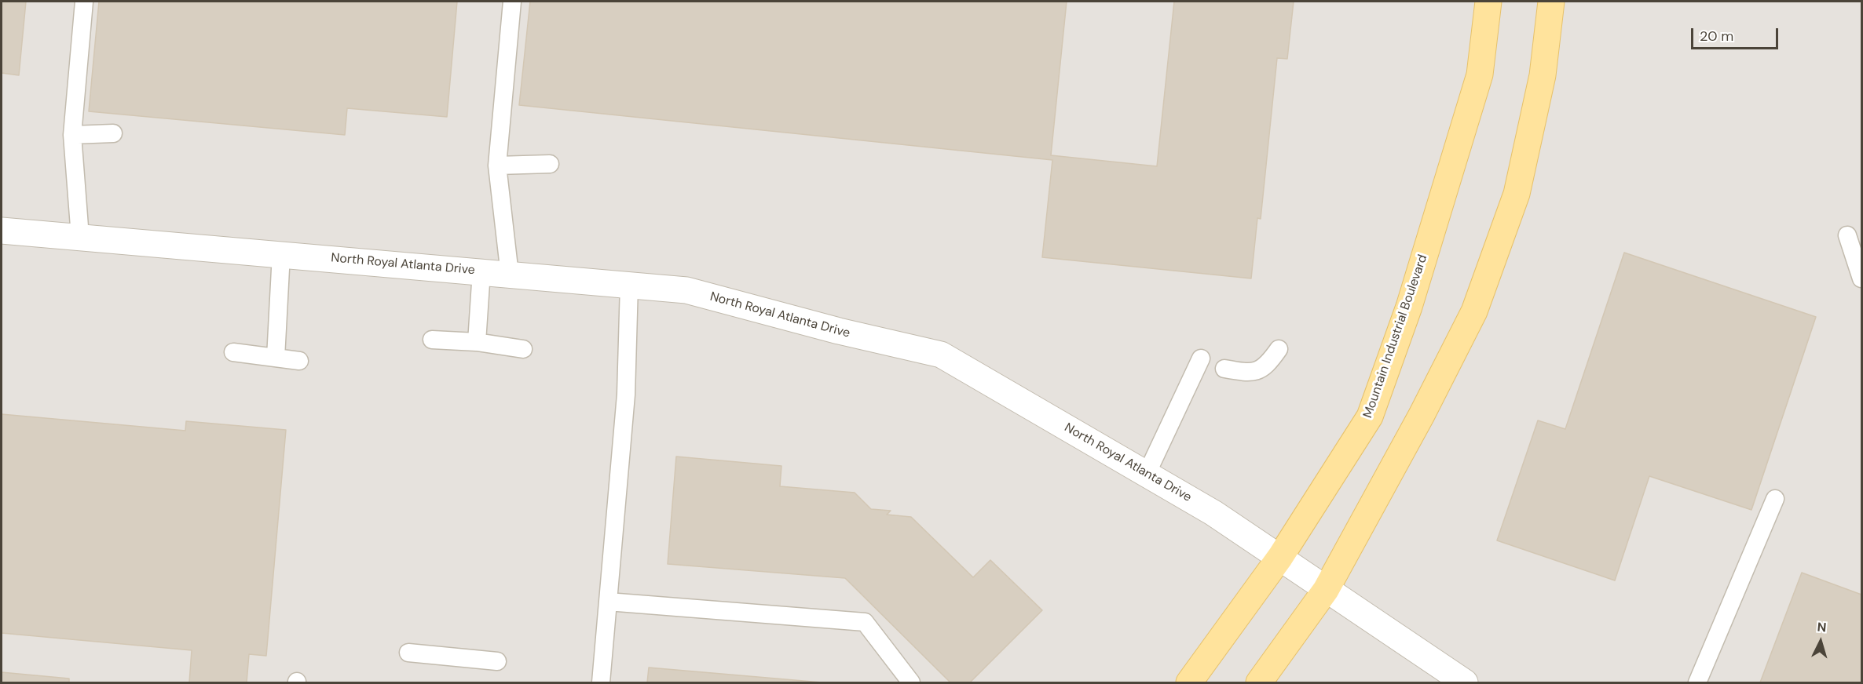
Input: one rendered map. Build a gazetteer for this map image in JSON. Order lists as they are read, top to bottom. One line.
{"streets":{"main road":["Mountain Industrial Boulevard"],"street":["North Royal Atlanta Drive"]},"crossings":[["North Royal Atlanta Drive","Mountain Industrial Boulevard"]],"scale_bar":"20 m","north":"top"}
